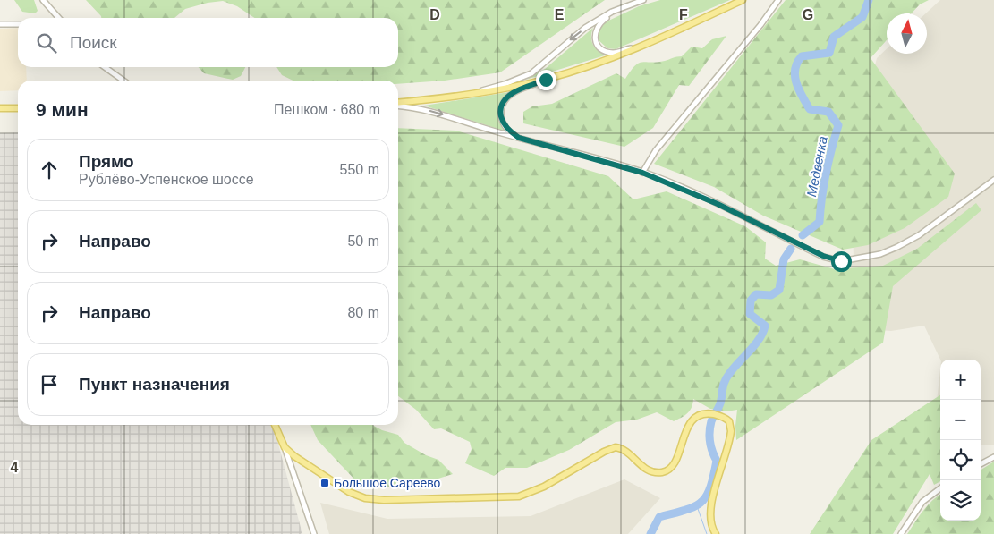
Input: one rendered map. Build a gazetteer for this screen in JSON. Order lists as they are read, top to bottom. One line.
{"water":["Медвенка"],"places":{"transit":["Большое Сареево"]},"north":"top","page":{"search":"Поиск","heading":["9 мин","Пешком · 680 m"],"list":[["Прямо","Рублёво-Успенское шоссе","550 m"],["Направо","50 m"],["Направо","80 m"],"Пункт назначения"],"map_buttons":["+","−"]},"grid":{"columns":["D","E","F","G"],"rows":["4"]}}
